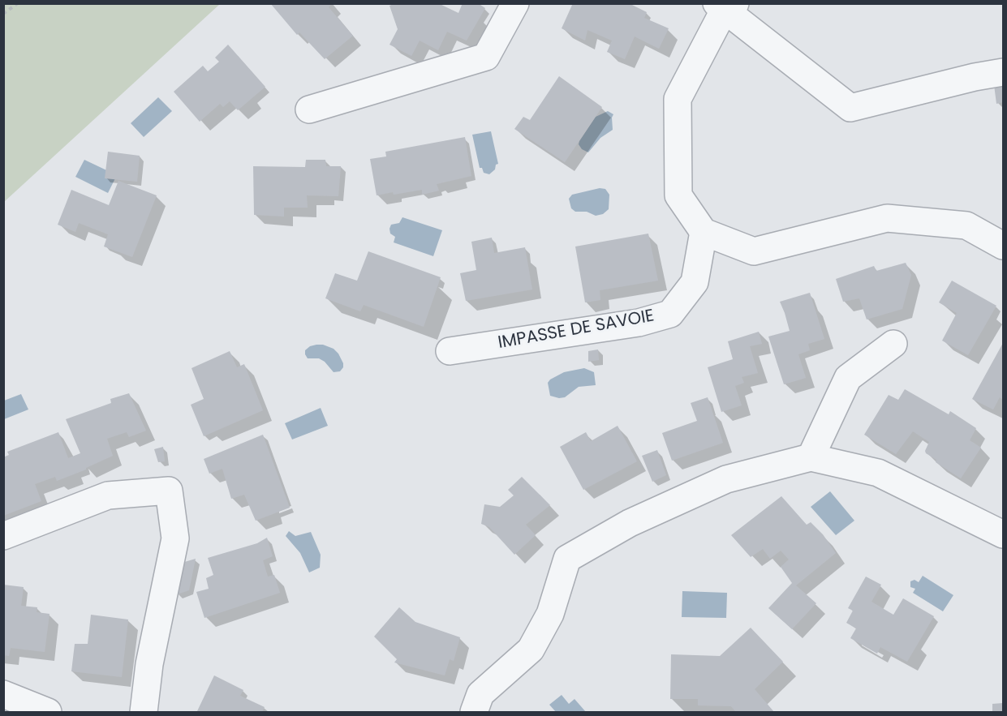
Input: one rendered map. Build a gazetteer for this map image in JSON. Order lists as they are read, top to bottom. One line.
{"streets":{"street":["IMPASSE DE SAVOIE"]}}
